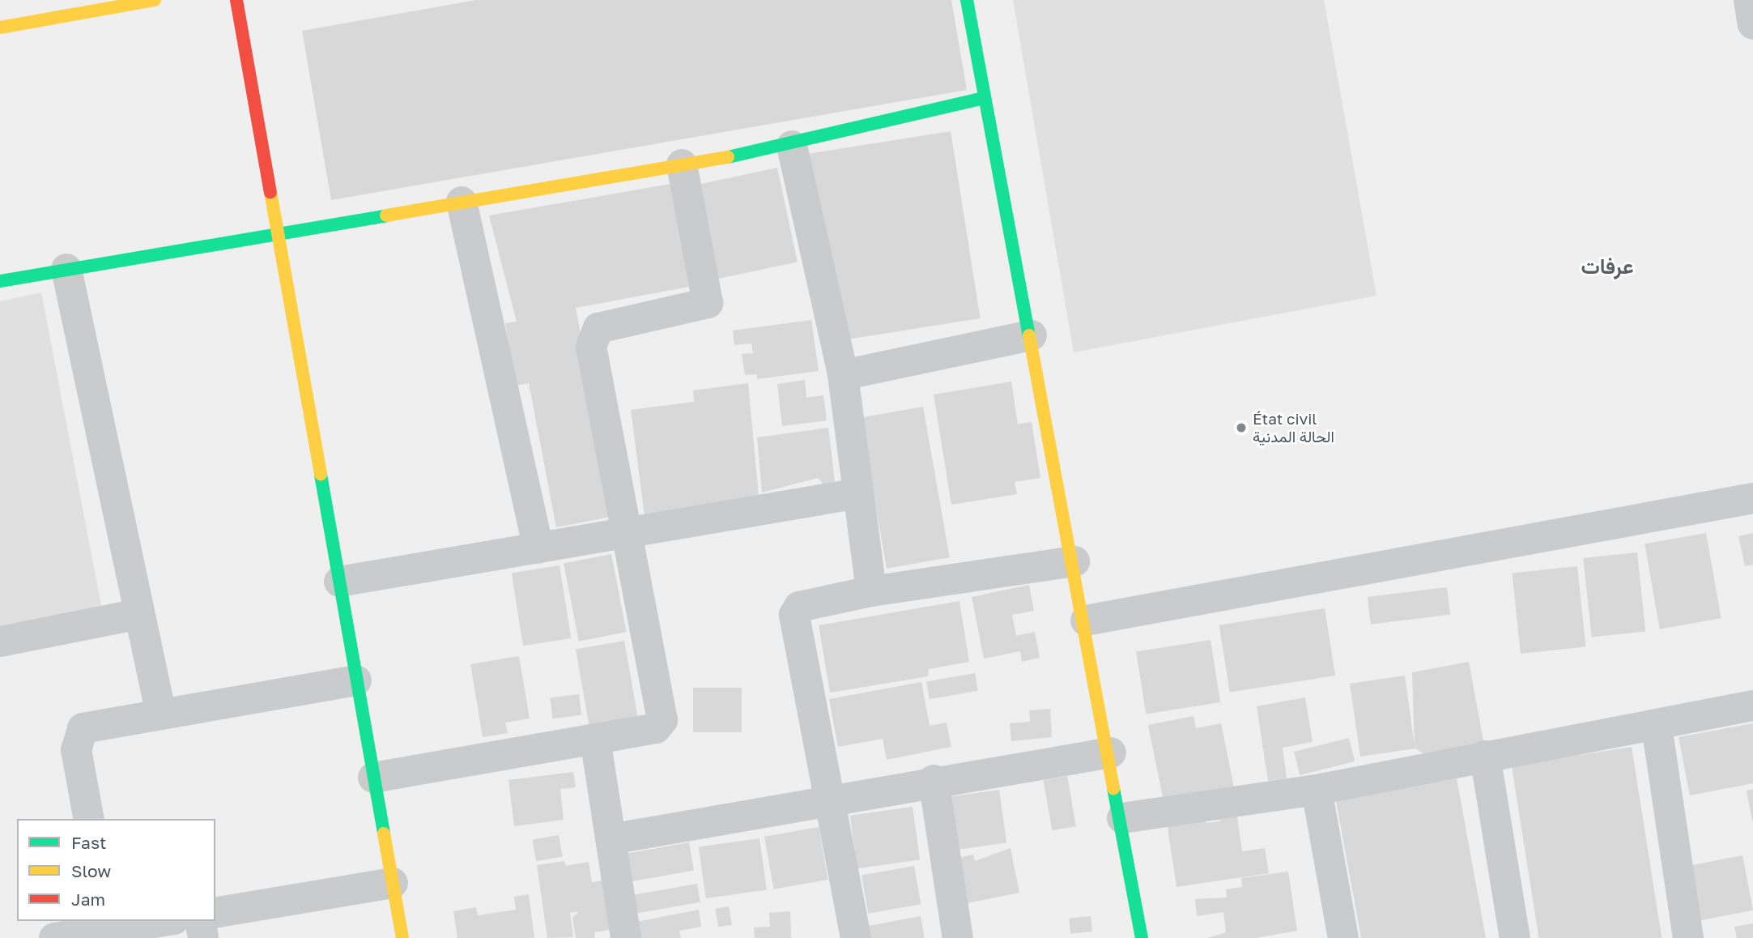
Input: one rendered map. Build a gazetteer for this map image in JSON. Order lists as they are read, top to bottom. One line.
{"districts":["عرفات"],"places":["État civil الحالة المدنية"],"legend":["Fast","Slow","Jam"]}
